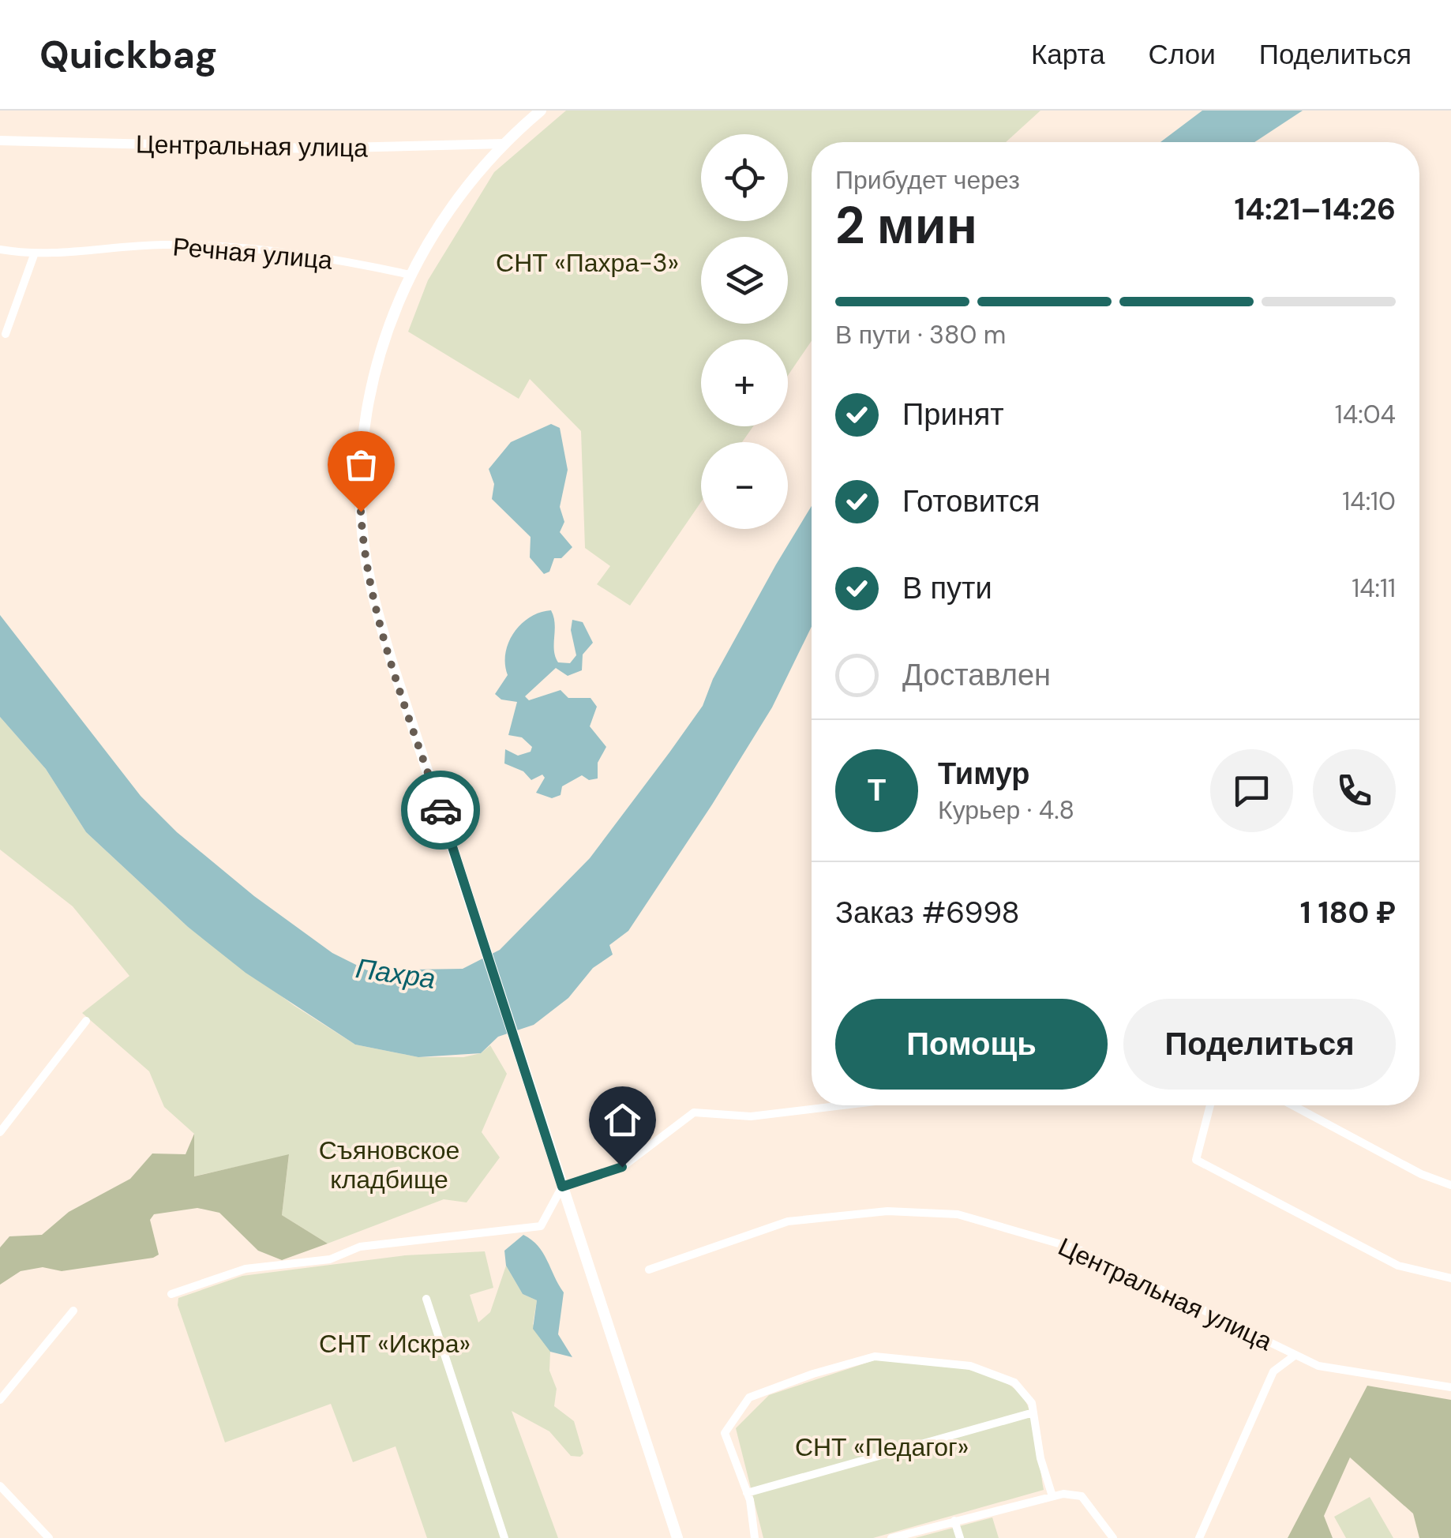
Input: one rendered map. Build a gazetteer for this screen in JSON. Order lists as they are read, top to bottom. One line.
{"streets":{"street":["Центральная улица","Речная улица"]},"water":["Пахра"],"parks":["СНТ «Пахра-3»","Съяновское кладбище","СНТ «Искра»","СНТ «Педагог»"],"page":{"header":"Quickbag","nav":["Карта","Слои","Поделиться"],"map_buttons":["+","−"],"heading":["2 мин","Прибудет через","14:21–14:26"],"panel":["Тимур","Курьер · 4.8","Заказ #6998","1 180 ₽"],"bar":"В пути · 380 m","list":[["Принят","14:04"],["Готовится","14:10"],["В пути","14:11"],"Доставлен"],"round":"Т","buttons":["Помощь","Поделиться"]}}
